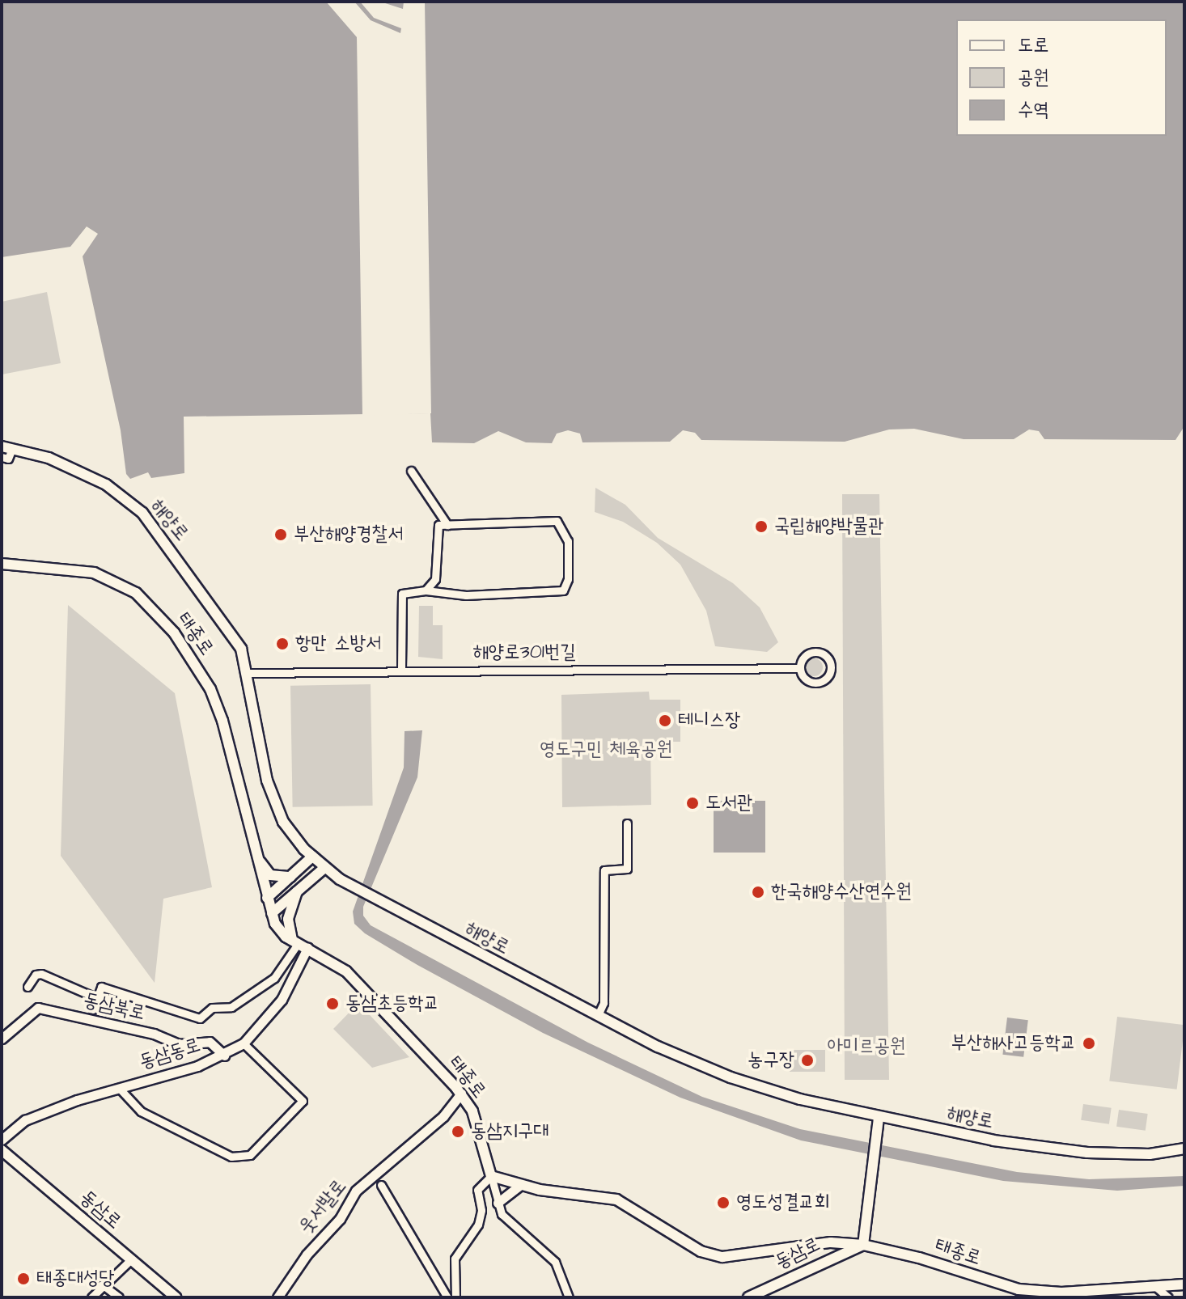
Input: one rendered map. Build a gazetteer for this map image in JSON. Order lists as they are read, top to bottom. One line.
{"streets":{"main road":["해양로","태종로","동삼로"],"street":["해양로301번길","동삼북로","동삼동로","웃서발로"]},"crossings":[["해양로","해양로301번길"],["태종로","동삼동로"],["태종로","웃서발로"],["태종로","동삼로"],["동삼북로","동삼동로"]],"parks":["영도구민 체육공원","아미르공원"],"places":["국립해양박물관","부산해양경찰서","항만 소방서","테니스장","도서관","한국해양수산연수원","동삼초등학교","부산해사고등학교","농구장","동삼지구대","영도성결교회","태종대성당"],"legend":["도로","공원","수역"]}
